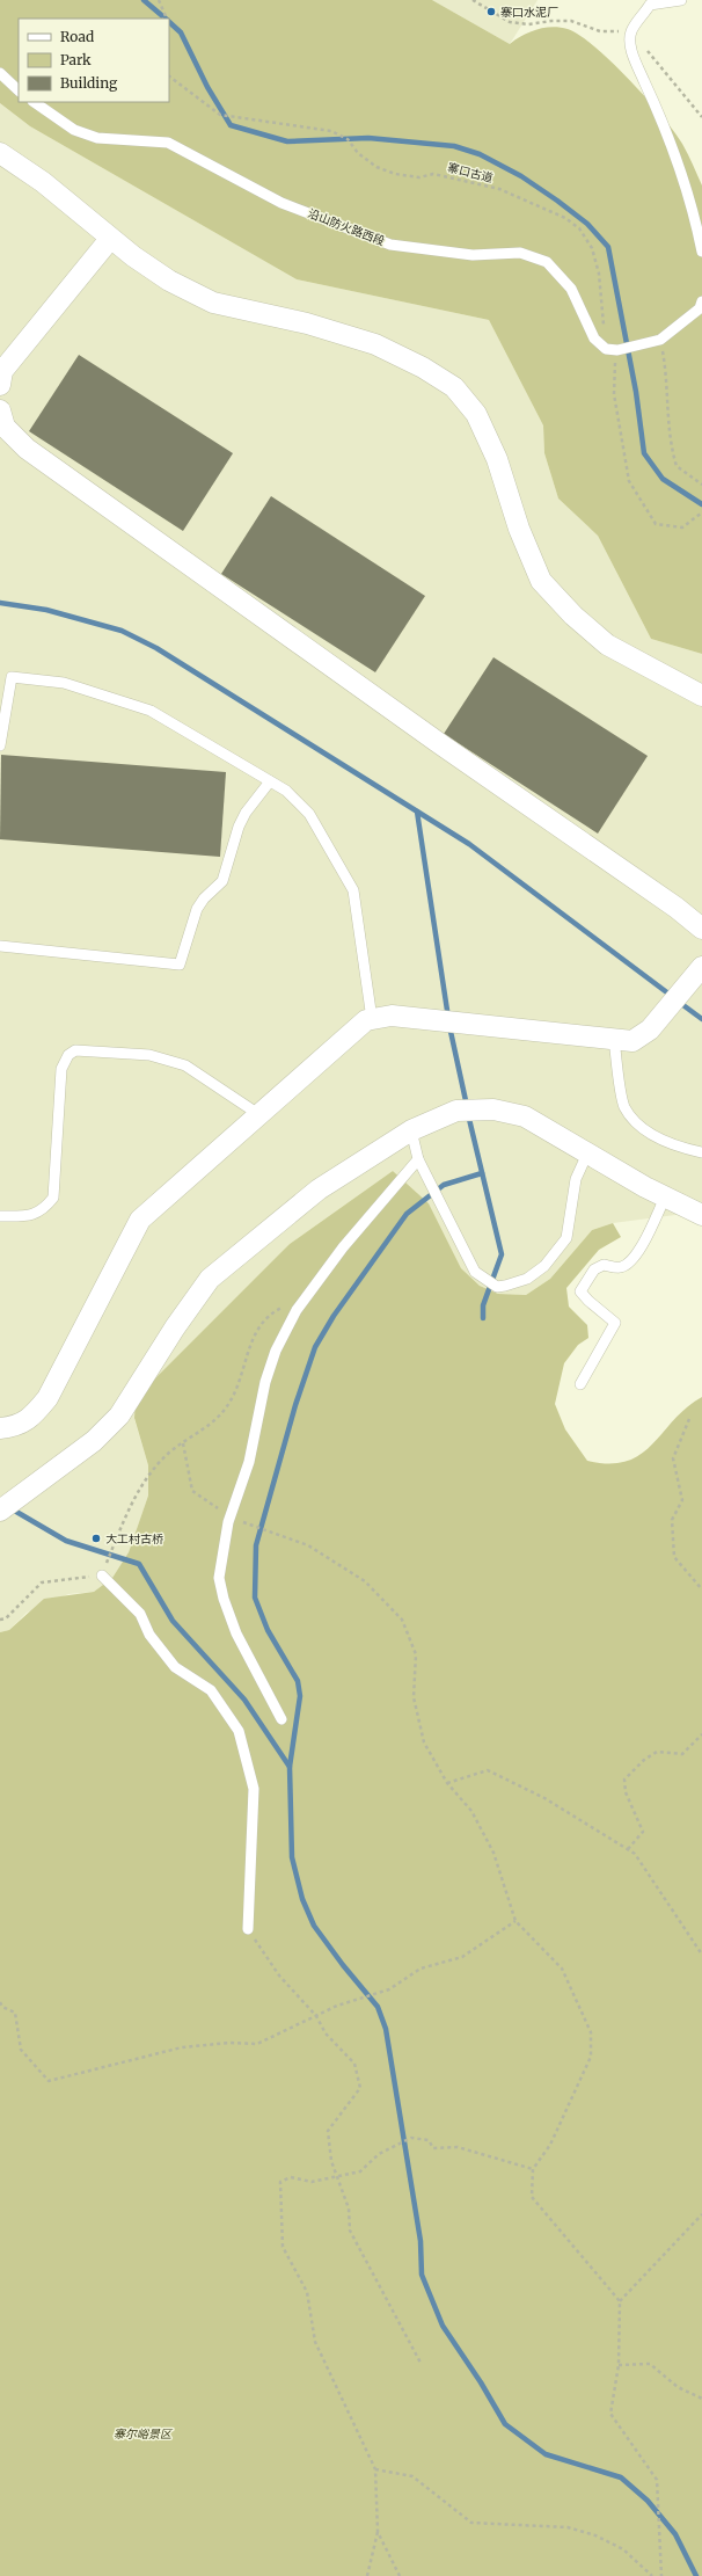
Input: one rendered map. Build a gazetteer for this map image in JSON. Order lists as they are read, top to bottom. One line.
{"streets":{"lane":["沿山防火路西段"],"path":["寨口古道"]},"crossings":[["寨口古道","沿山防火路西段"]],"parks":["寨尔峪景区"],"places":["寨口水泥厂","大工村古桥"],"legend":["Road","Park","Building"]}
